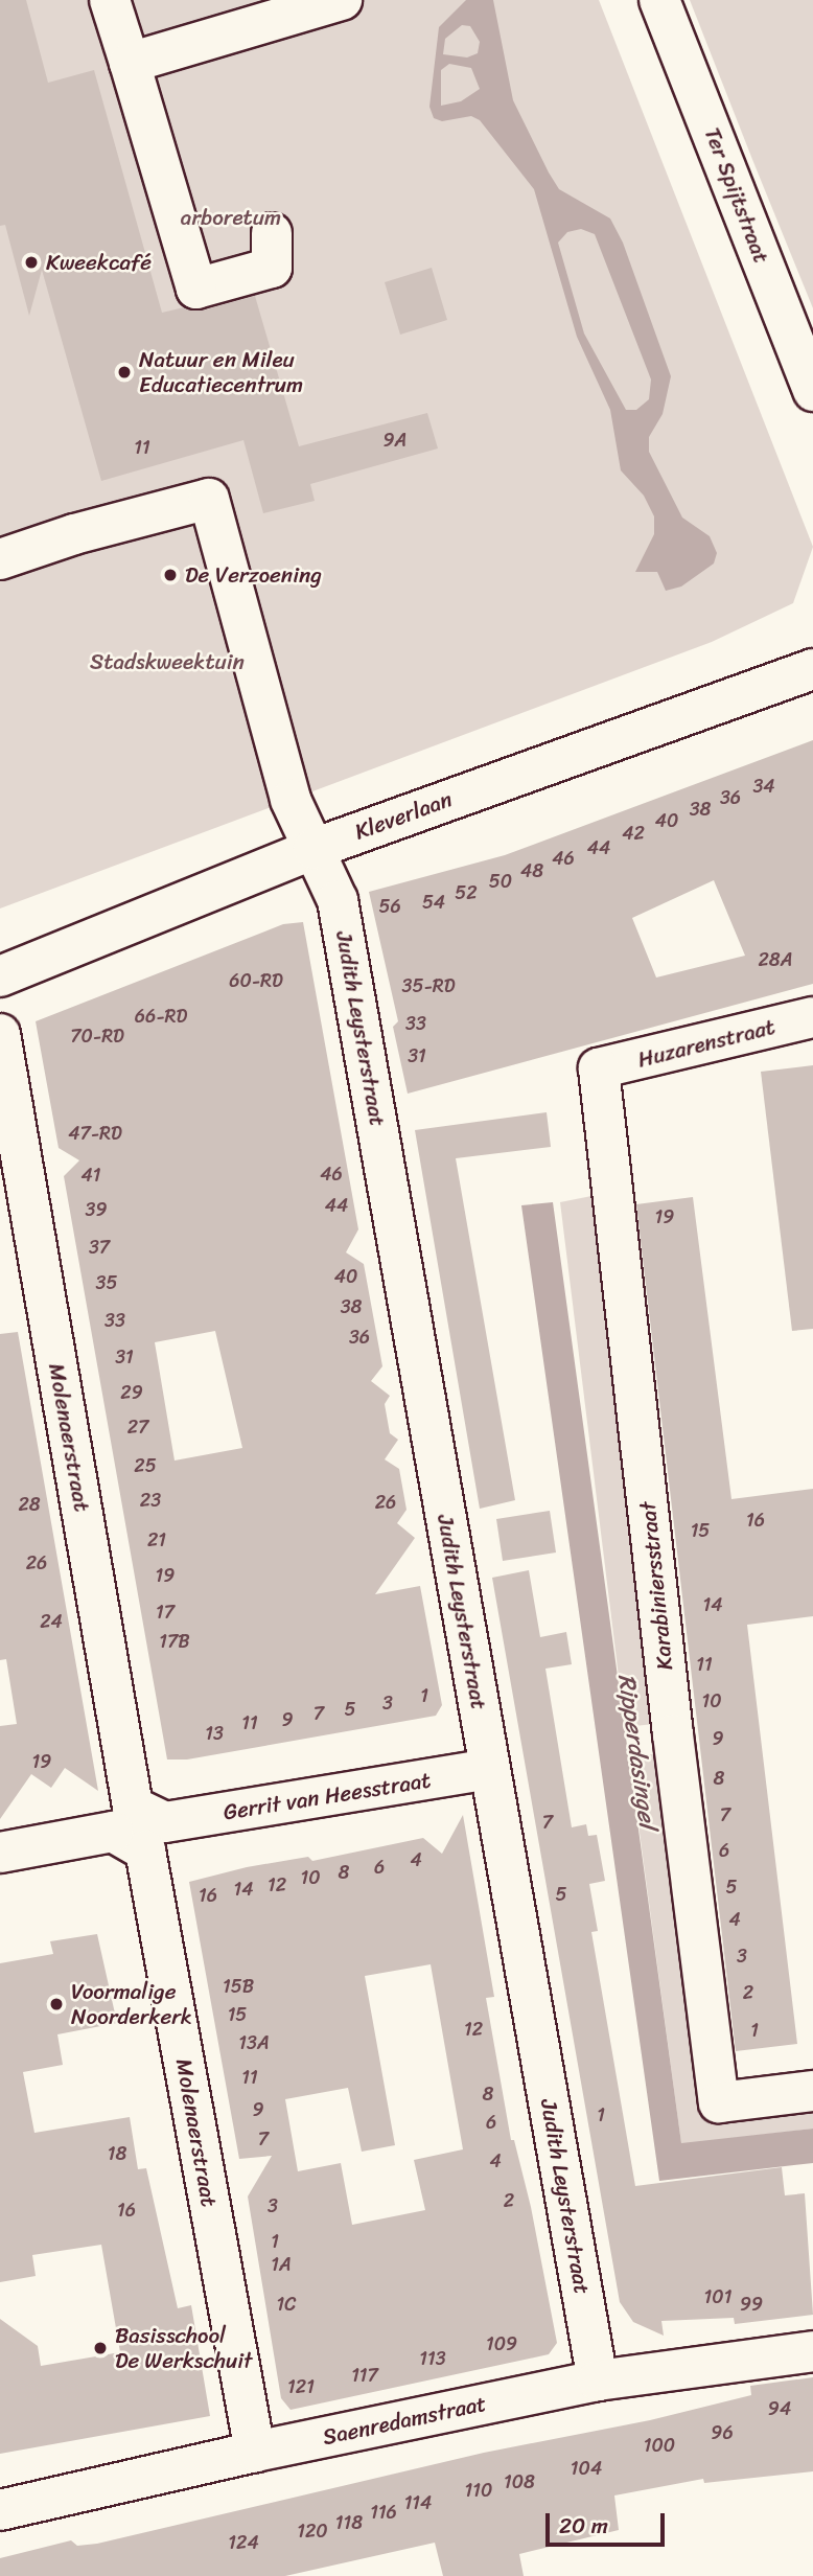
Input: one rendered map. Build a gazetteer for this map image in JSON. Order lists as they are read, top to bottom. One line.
{"streets":{"street":["Ter Spijtstraat","Kleverlaan","Judith Leysterstraat","Huzarenstraat","Molenaerstraat","Karabiniersstraat","Gerrit van Heesstraat","Saenredamstraat"]},"crossings":[["Kleverlaan","Judith Leysterstraat"],["Judith Leysterstraat","Gerrit van Heesstraat"],["Judith Leysterstraat","Saenredamstraat"],["Huzarenstraat","Karabiniersstraat"],["Molenaerstraat","Gerrit van Heesstraat"],["Molenaerstraat","Saenredamstraat"]],"water":["Ripperdasingel"],"parks":["arboretum","Stadskweektuin"],"places":["Kweekcafé","Natuur en Mileu Educatiecentrum","De Verzoening","Voormalige Noorderkerk","Basisschool De Werkschuit"],"house_numbers":["9A","11","34","36","38","40","42","44","46","48","50","52","54","56","28A","60-RD","35-RD","66-RD","33","70-RD","31","47-RD","46","41","44","39","19","37","40","35","38","33","36","31","29","27","25","23","26","28","16","15","21","26","19","14","17","24","17B","11","1","10","3","5","7","9","11","13","9","19","8","7","7","6","4","6","8","10","12","5","14","5","16","4","3","15B","2","15","12","1","13A","11","8","9","1","6","7","18","4","2","3","16","1","1A","101","1C","99","109","113","117","121","94","96","100","104","108","110","114","116","118","120","124"],"scale_bar":"20 m"}
